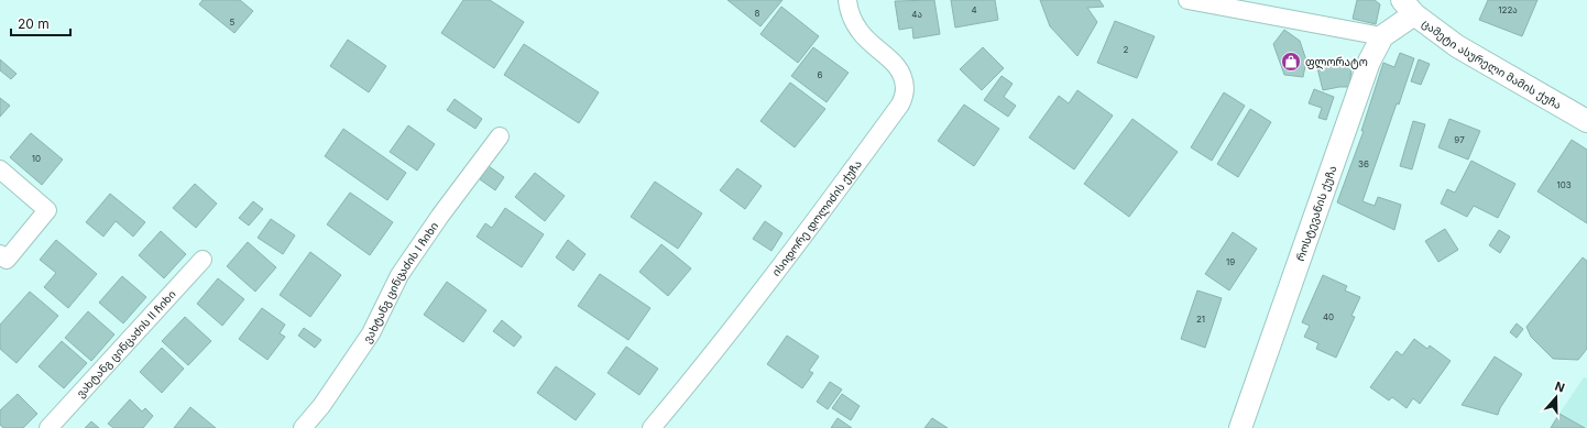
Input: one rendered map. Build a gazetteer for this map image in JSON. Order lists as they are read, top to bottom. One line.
{"streets":{"street":["ცამეტი ასურელი მამის ქუჩა","როსტევანის ქუჩა","ისიდორე დოლიძის ქუჩა","ვახტანგ ცინცაძის I ჩიხი","ვახტანგ ცინცაძის II ჩიხი"]},"crossings":[["ცამეტი ასურელი მამის ქუჩა","როსტევანის ქუჩა"]],"places":{"shop":["ფლორატო"]},"house_numbers":["4","122ა","8","4ა","5","2","6","97","10","36","103","19","40","21"],"scale_bar":"20 m","north":"top"}
